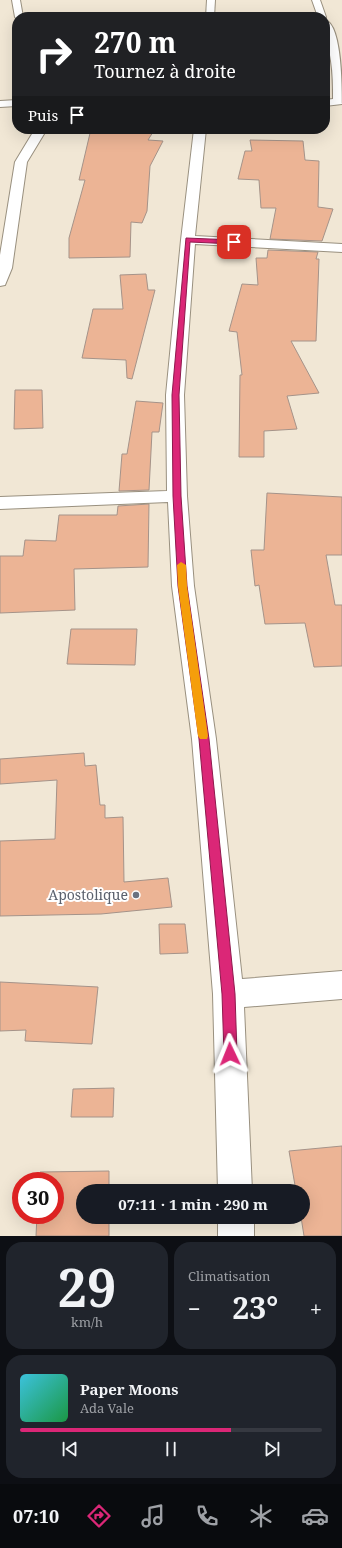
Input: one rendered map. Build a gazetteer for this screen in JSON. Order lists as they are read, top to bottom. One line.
{"places":["Apostolique"],"page":{"turn":["270 m","Tournez à droite"],"then":"Puis","limit":"30","trip":"07:11 · 1 min · 290 m","tile":[["29","km/h"],"Climatisation"],"heat":["−","23°","+"],"song":["Paper Moons","Ada Vale"],"tabs":"07:10"}}
